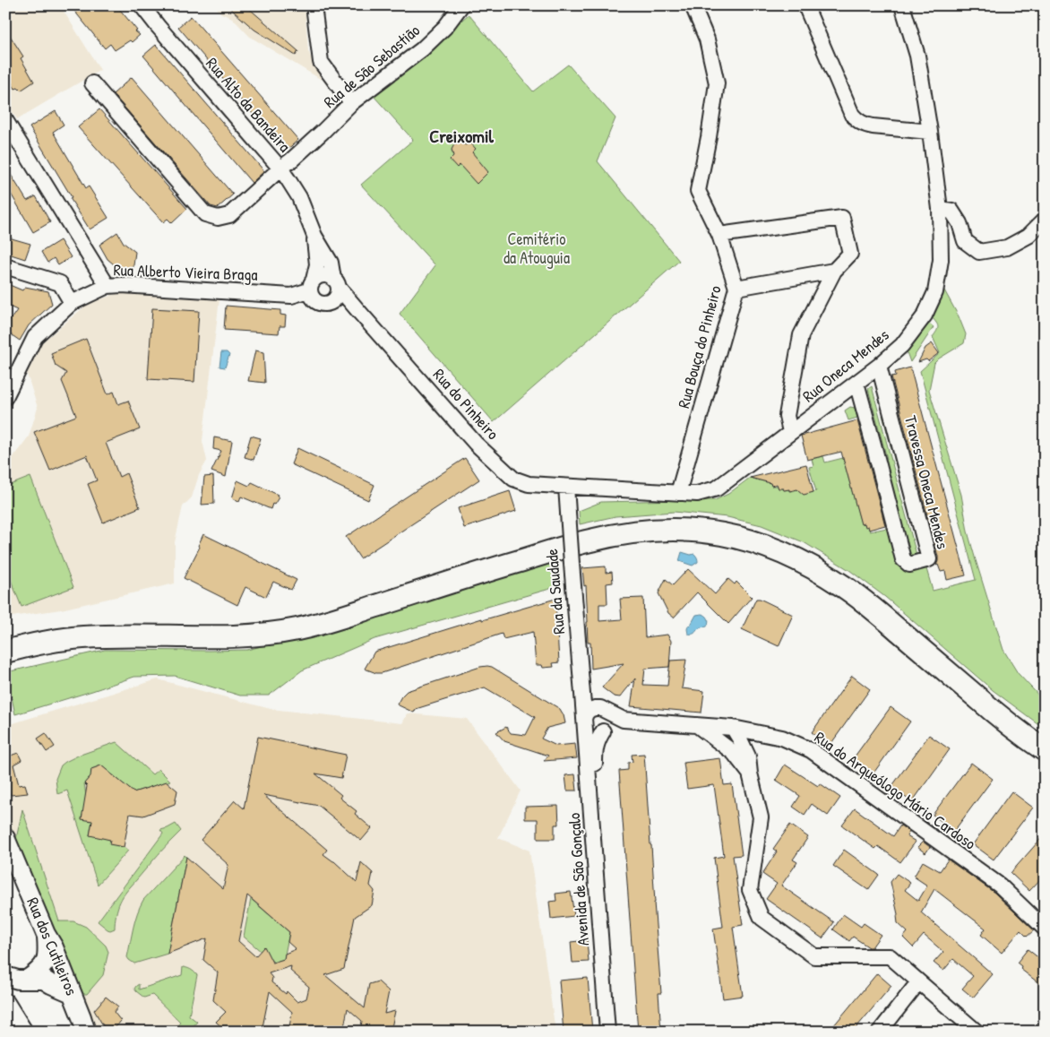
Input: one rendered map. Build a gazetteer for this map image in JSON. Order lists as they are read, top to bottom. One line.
{"streets":{"main road":["Rua dos Cutileiros"],"street":["Rua de São Sebastião","Rua Alto da Bandeira","Rua Alberto Vieira Braga","Rua Bouça do Pinheiro","Rua Oneca Mendes","Rua do Pinheiro","Travessa Oneca Mendes","Rua da Saudade","Rua do Arqueólogo Mário Cardoso","Avenida de São Gonçalo"]},"crossings":[["Rua de São Sebastião","Rua Alto da Bandeira"],["Rua Alto da Bandeira","Rua Alberto Vieira Braga"],["Rua Alto da Bandeira","Rua do Pinheiro"],["Rua Alberto Vieira Braga","Rua do Pinheiro"],["Rua Bouça do Pinheiro","Rua Oneca Mendes"],["Rua Oneca Mendes","Rua do Pinheiro"],["Rua Oneca Mendes","Travessa Oneca Mendes"],["Rua Oneca Mendes","Rua da Saudade"],["Rua do Pinheiro","Rua da Saudade"],["Rua da Saudade","Rua do Arqueólogo Mário Cardoso"],["Rua da Saudade","Avenida de São Gonçalo"],["Rua do Arqueólogo Mário Cardoso","Avenida de São Gonçalo"]],"districts":["Creixomil"],"parks":["Cemitério da Atouguia"]}
